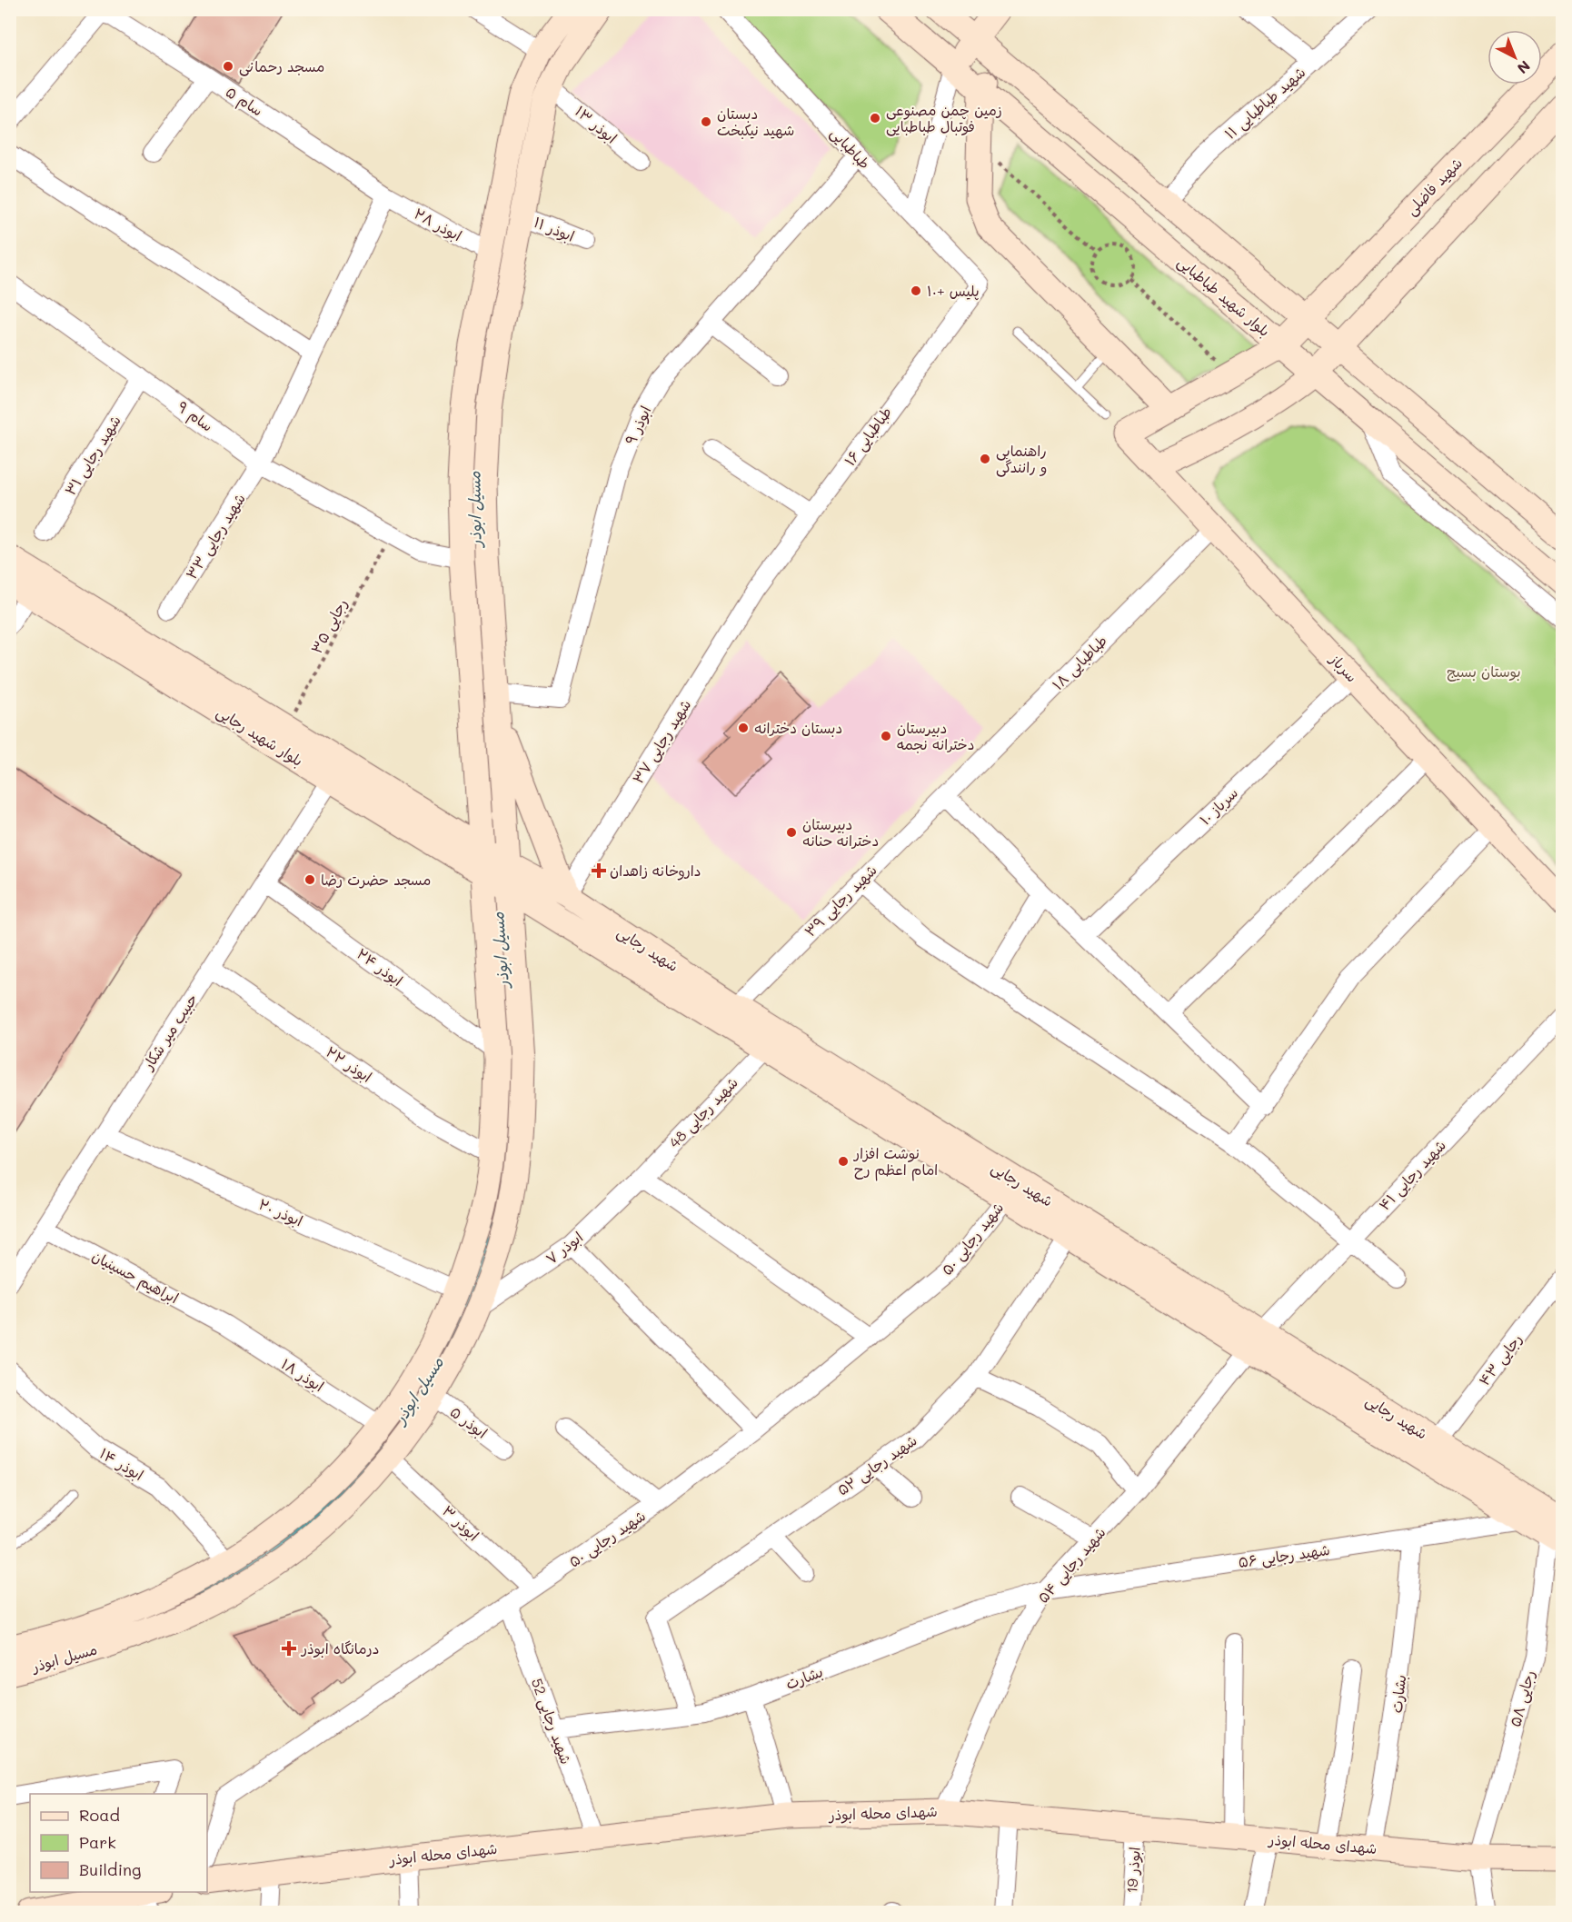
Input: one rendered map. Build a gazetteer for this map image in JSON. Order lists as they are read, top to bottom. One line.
{"streets":{"street":["سام ۵","شهید طباطبایی ۱۱","ابوذر ۱۳","طباطبایی","شهید فاضلی","ابوذر ۲۸","ابوذر ۱۱","بلوار شهید طباطبایی","سام ۹","ابوذر ۹","طباطبایی ۱۶","شهید رجایی ۳۱","شهید رجایی ۳۳","طباطبایی ۱۸","سرباز","بلوار شهید رجایی","شهید رجایی ۳۷","سرباز ۱۰","شهید رجایی ۳۹","شهید رجایی","ابوذر ۲۴","حبیب میر شکار","ابوذر ۲۲","شهید رجایی 48","شهید رجایی ۴۱","ابوذر ۲۰","شهید رجایی ۵۰","ابوذر ۷","ابراهیم حسینیان","رجایی ۴۳","ابوذر ۱۸","ابوذر ۵","ابوذر ۱۴","شهید رجایی ۵۲","ابوذر ۳","شهید رجایی ۵۶","شهید رجایی ۵۴","مسیل ابوذر","بشارت","رجایی ۵۸","شهید رجایی 52","شهدای محله ابوذر","ابوذر 19"],"path":["رجایی ۳۵"]},"crossings":[["سام ۵","ابوذر ۲۸"],["سام ۵","شهید رجایی ۳۳"],["ابوذر ۱۳","مسیل ابوذر"],["طباطبایی","ابوذر ۹"],["طباطبایی","طباطبایی ۱۶"],["شهید فاضلی","بلوار شهید طباطبایی"],["شهید فاضلی","سرباز"],["ابوذر ۲۸","شهید رجایی ۳۳"],["ابوذر ۲۸","مسیل ابوذر"],["ابوذر ۱۱","مسیل ابوذر"],["سام ۹","شهید رجایی ۳۱"],["سام ۹","شهید رجایی ۳۳"],["سام ۹","رجایی ۳۵"],["سام ۹","مسیل ابوذر"],["ابوذر ۹","مسیل ابوذر"],["طباطبایی ۱۶","شهید رجایی ۳۷"],["رجایی ۳۵","بلوار شهید رجایی"],["طباطبایی ۱۸","سرباز"],["طباطبایی ۱۸","شهید رجایی ۳۹"],["سرباز","سرباز ۱۰"],["بلوار شهید رجایی","شهید رجایی"],["بلوار شهید رجایی","حبیب میر شکار"],["بلوار شهید رجایی","مسیل ابوذر"],["شهید رجایی ۳۷","شهید رجایی"],["شهید رجایی ۳۹","شهید رجایی"],["شهید رجایی","شهید رجایی 48"],["شهید رجایی","شهید رجایی ۴۱"],["شهید رجایی","شهید رجایی ۵۰"],["شهید رجایی","رجایی ۴۳"],["شهید رجایی","شهید رجایی ۵۲"],["شهید رجایی","شهید رجایی ۵۶"],["شهید رجایی","شهید رجایی ۵۴"],["شهید رجایی","مسیل ابوذر"],["شهید رجایی","رجایی ۵۸"],["ابوذر ۲۴","حبیب میر شکار"],["ابوذر ۲۴","مسیل ابوذر"],["حبیب میر شکار","ابوذر ۲۲"],["حبیب میر شکار","ابوذر ۲۰"],["حبیب میر شکار","ابراهیم حسینیان"],["ابوذر ۲۲","مسیل ابوذر"],["شهید رجایی 48","ابوذر ۷"],["شهید رجایی ۴۱","شهید رجایی ۵۴"],["ابوذر ۲۰","مسیل ابوذر"],["شهید رجایی ۵۰","ابوذر ۳"],["شهید رجایی ۵۰","شهید رجایی 52"],["ابوذر ۷","مسیل ابوذر"],["ابراهیم حسینیان","ابوذر ۱۸"],["ابوذر ۱۸","مسیل ابوذر"],["ابوذر ۵","مسیل ابوذر"],["ابوذر ۱۴","مسیل ابوذر"],["شهید رجایی ۵۲","بشارت"],["ابوذر ۳","مسیل ابوذر"],["شهید رجایی ۵۶","شهید رجایی ۵۴"],["شهید رجایی ۵۶","بشارت"],["شهید رجایی ۵۴","بشارت"],["شهید رجایی ۵۴","شهدای محله ابوذر"],["بشارت","شهید رجایی 52"],["بشارت","شهدای محله ابوذر"],["رجایی ۵۸","شهدای محله ابوذر"],["شهید رجایی 52","شهدای محله ابوذر"],["شهدای محله ابوذر","ابوذر 19"]],"water":["مسیل ابوذر"],"parks":["بوستان بسیج"],"places":{"other":["مسجد رحمانی","زمین چمن مصنوعی فوتبال طباطبایی","دبستان شهید نیکبخت","پلیس +۱۰","راهنمایی و رانندگی","دبستان دخترانه","دبیرستان دخترانه نجمه","دبیرستان دخترانه حنانه","مسجد حضرت رضا","نوشت افزار امام اعظم رح"],"health":["داروخانه زاهدان","درمانگاه ابوذر"]},"legend":["Road","Park","Building"],"north":"bottom right"}
